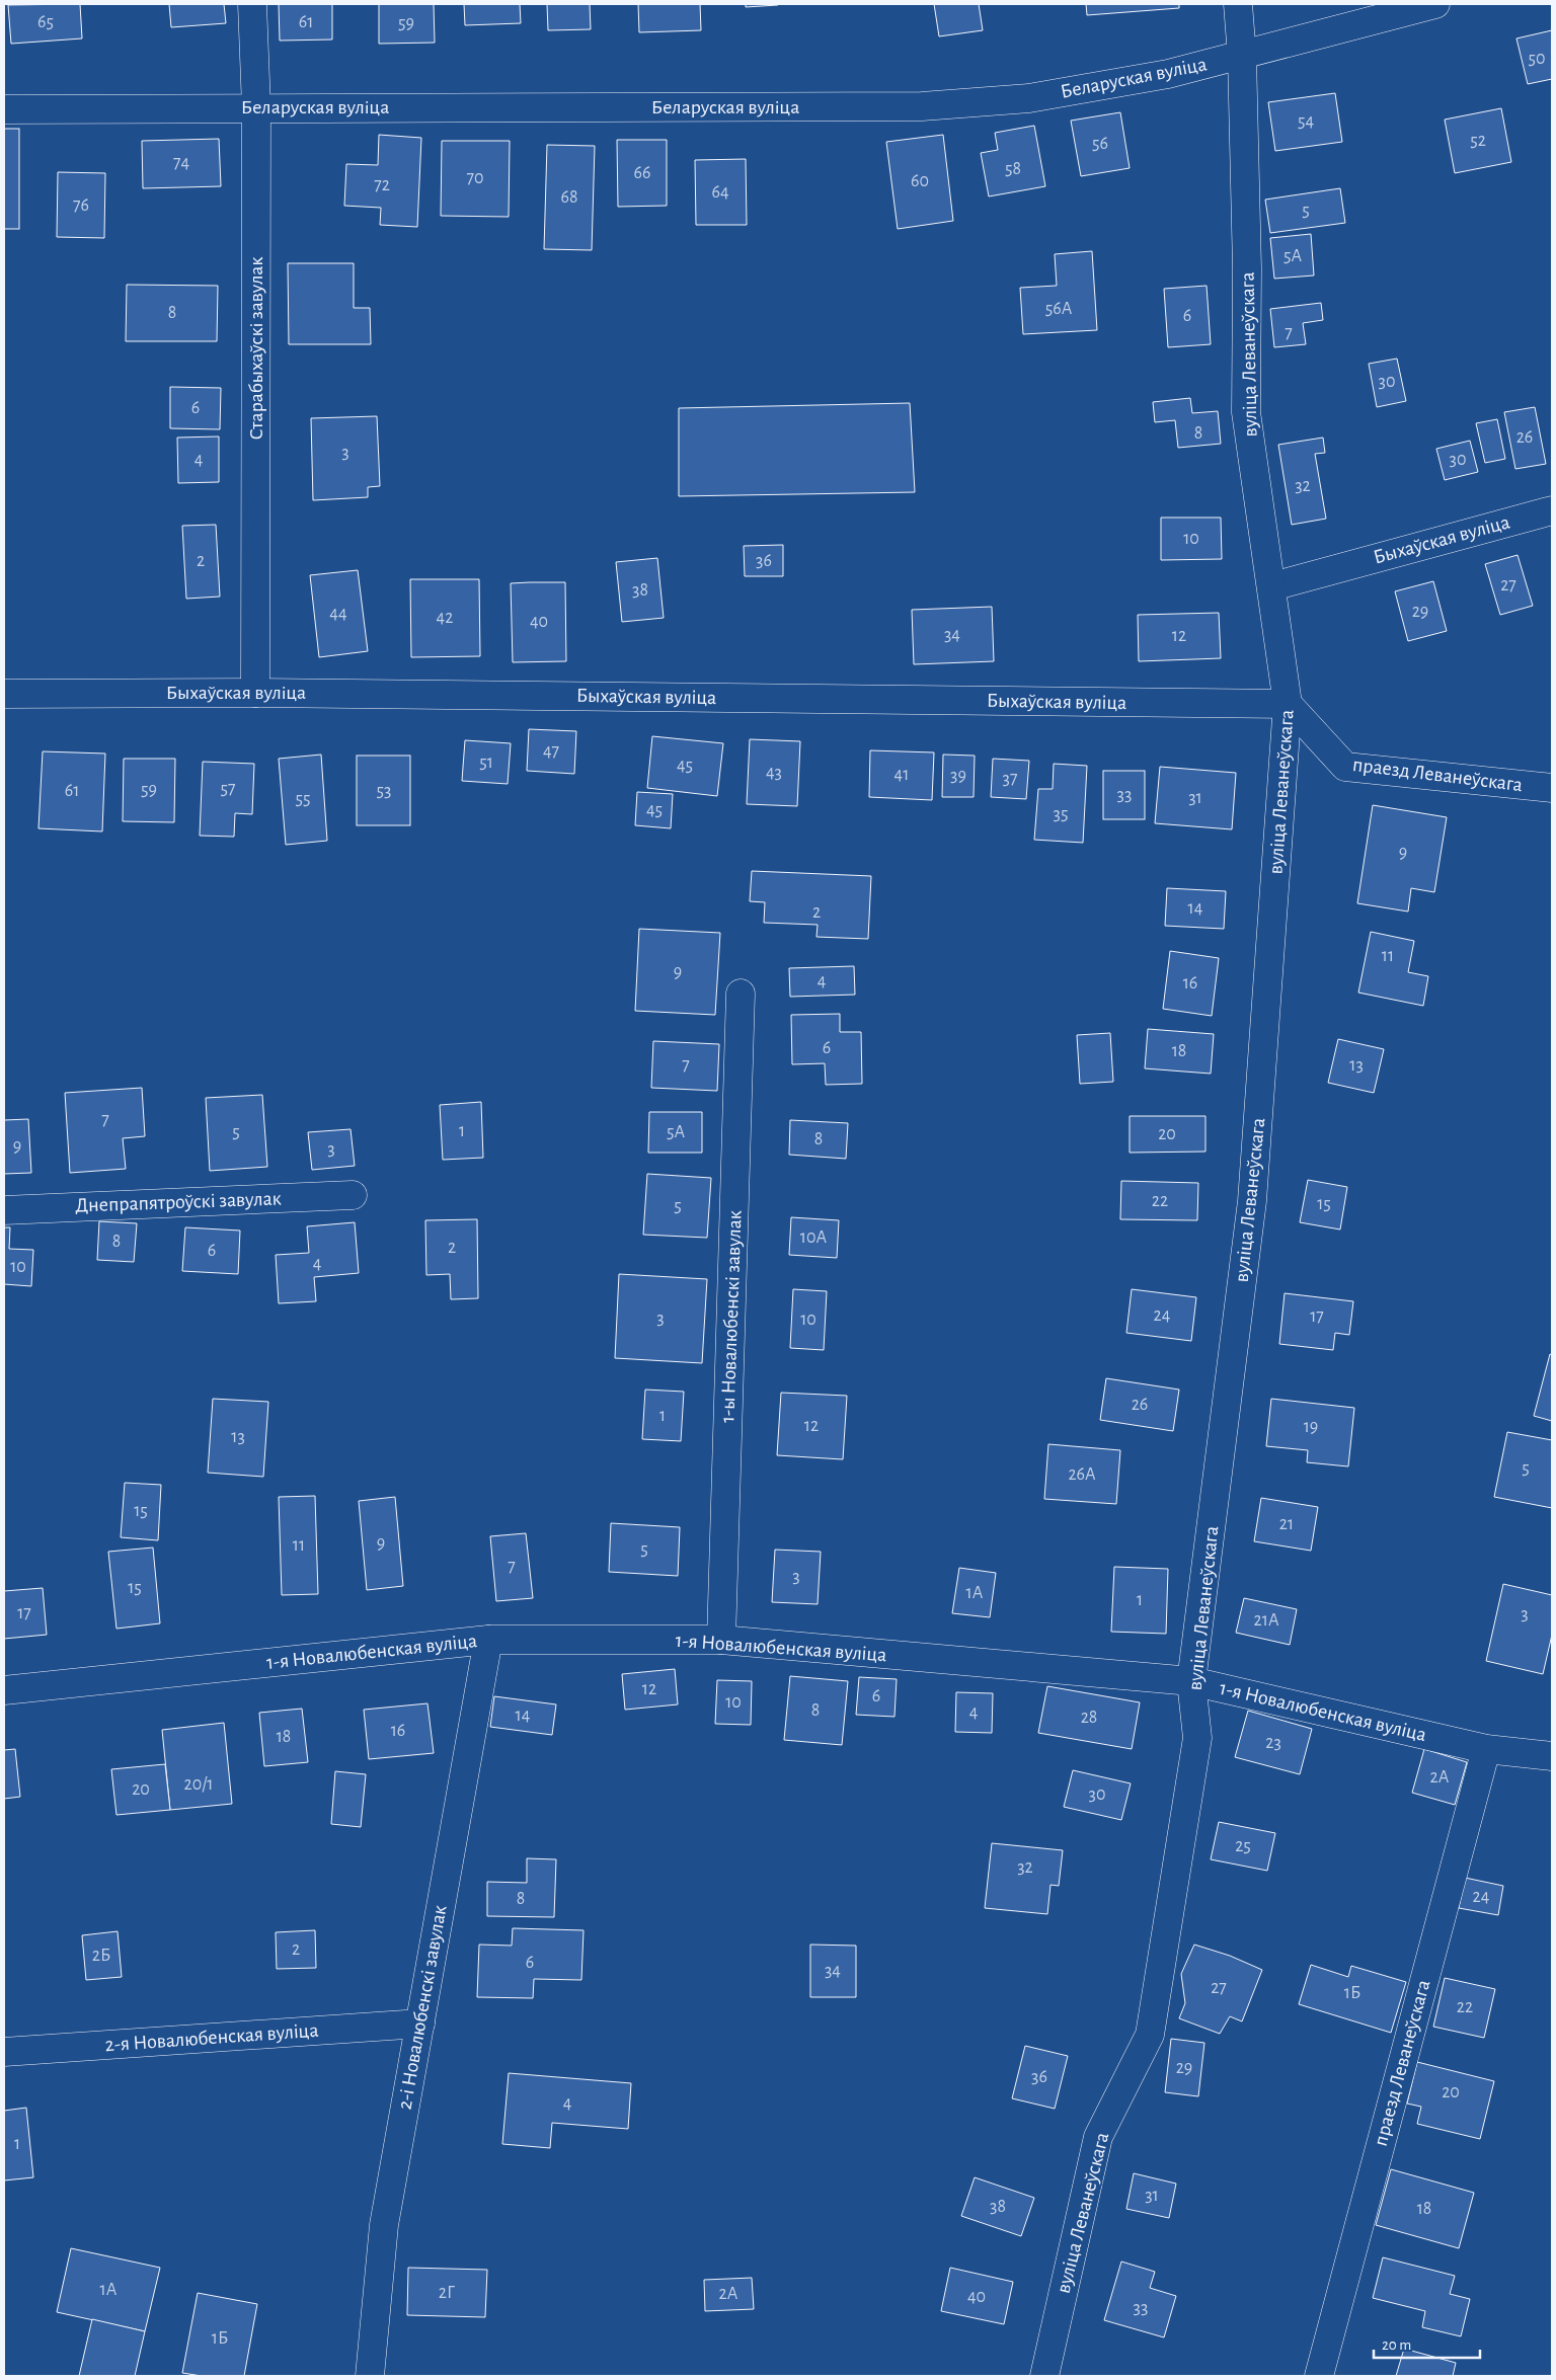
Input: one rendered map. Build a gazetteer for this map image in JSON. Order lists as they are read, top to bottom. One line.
{"streets":{"street":["Беларуская вуліца","Старабыхаўскі завулак","вуліца Леванеўскага","Быхаўская вуліца","праезд Леванеўскага","Днепрапятроўскі завулак","1-ы Новалюбенскі завулак","1-я Новалюбенская вуліца","2-і Новалюбенскі завулак","2-я Новалюбенская вуліца"]},"crossings":[["Беларуская вуліца","Старабыхаўскі завулак"],["Беларуская вуліца","вуліца Леванеўскага"],["Старабыхаўскі завулак","Быхаўская вуліца"],["вуліца Леванеўскага","Быхаўская вуліца"],["вуліца Леванеўскага","праезд Леванеўскага"],["вуліца Леванеўскага","1-я Новалюбенская вуліца"],["Быхаўская вуліца","праезд Леванеўскага"],["праезд Леванеўскага","1-я Новалюбенская вуліца"],["1-ы Новалюбенскі завулак","1-я Новалюбенская вуліца"],["1-я Новалюбенская вуліца","2-і Новалюбенскі завулак"],["2-і Новалюбенскі завулак","2-я Новалюбенская вуліца"]],"house_numbers":["65","61","59","50","54","52","56","74","58","66","70","60","72","64","68","76","5","5А","56А","8","6","7","30","6","8","26","3","4","30","32","10","2","36","27","38","29","44","42","40","34","12","47","51","45","43","41","39","37","57","59","61","53","33","31","55","45","35","9","14","2","11","9","4","16","6","18","7","13","7","1","5","5А","20","8","9","3","22","15","5","10А","8","2","6","4","10","24","17","3","10","26","1","12","19","13","5","26А","15","21","9","11","5","7","3","15","1А","1","17","3","21А","12","6","10","8","4","14","28","16","18","23","2А","20/1","20","30","25","32","24","8","2","2Б","6","34","27","1Б","22","29","36","20","4","1","31","38","18","1А","2Г","2А","40","33","1Б"],"scale_bar":"20 m"}
